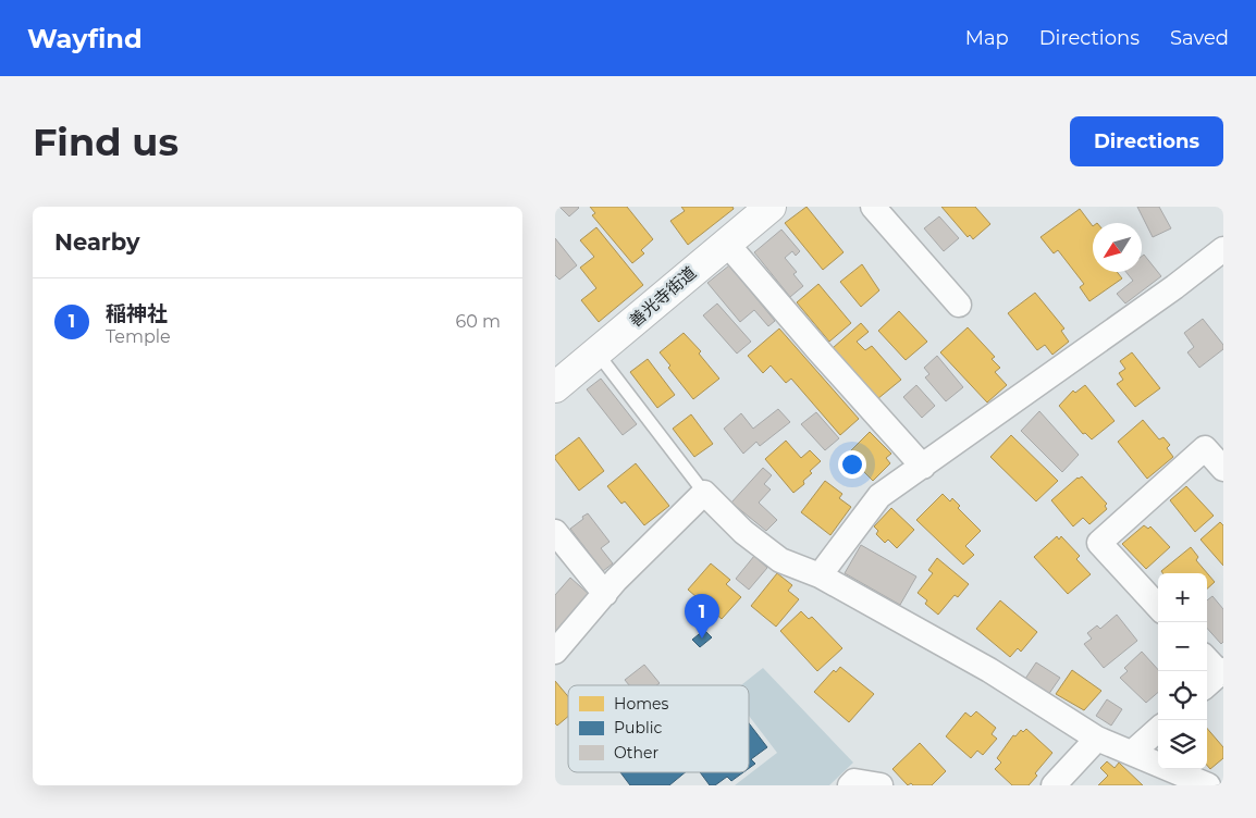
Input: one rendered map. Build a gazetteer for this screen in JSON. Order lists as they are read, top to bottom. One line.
{"streets":{"street":["善光寺街道"]},"legend":["Homes","Public","Other"],"north":"bottom left","page":{"header":"Wayfind","nav":["Map","Directions","Saved"],"buttons":"Directions","title":"Find us","heading":"Nearby","list":[{"mark":"1","name":"稲神社","note":"Temple","value":"60 m"}],"map_buttons":["+","−"],"pins":"1"}}
